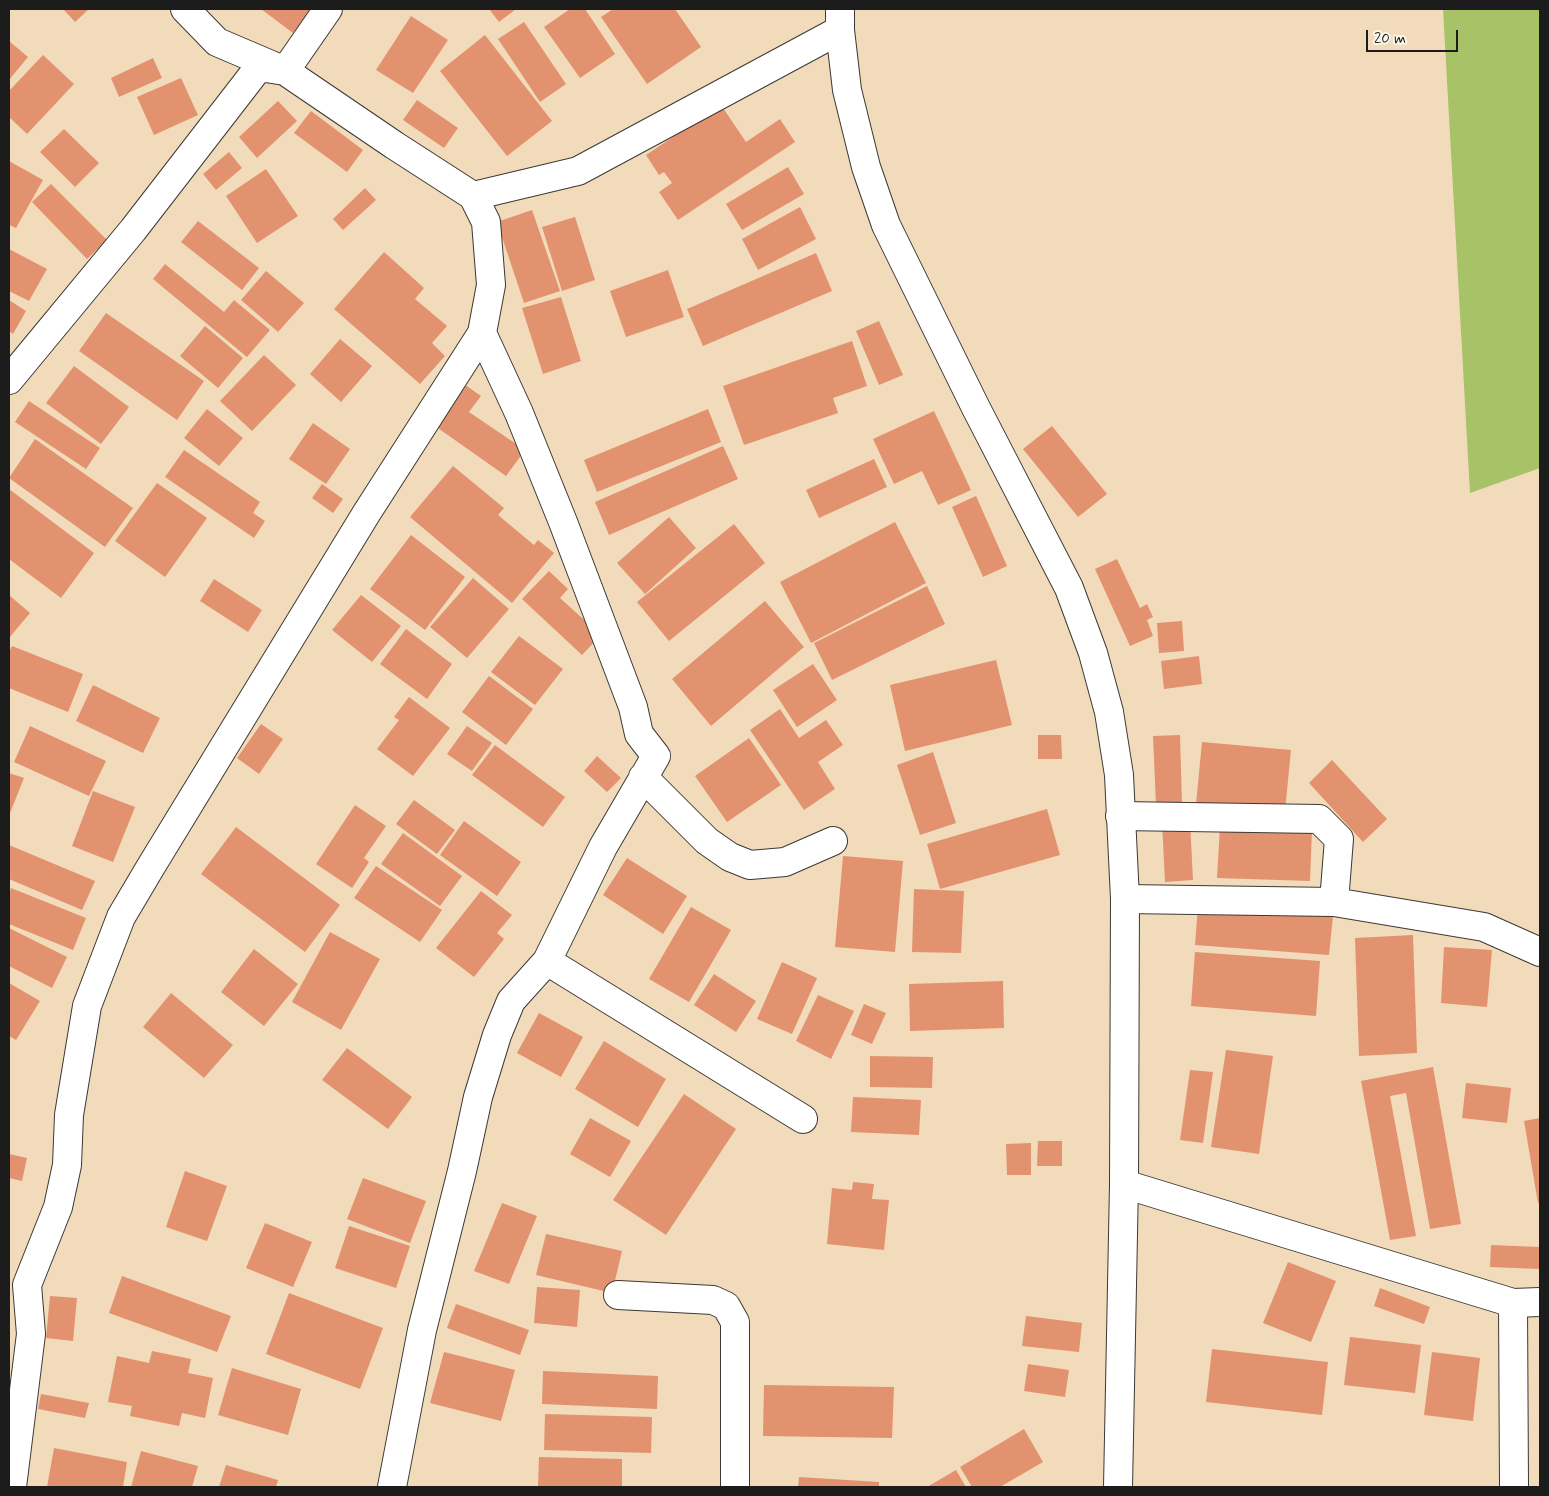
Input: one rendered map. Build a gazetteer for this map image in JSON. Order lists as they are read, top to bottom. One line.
{"scale_bar":"20 m"}
